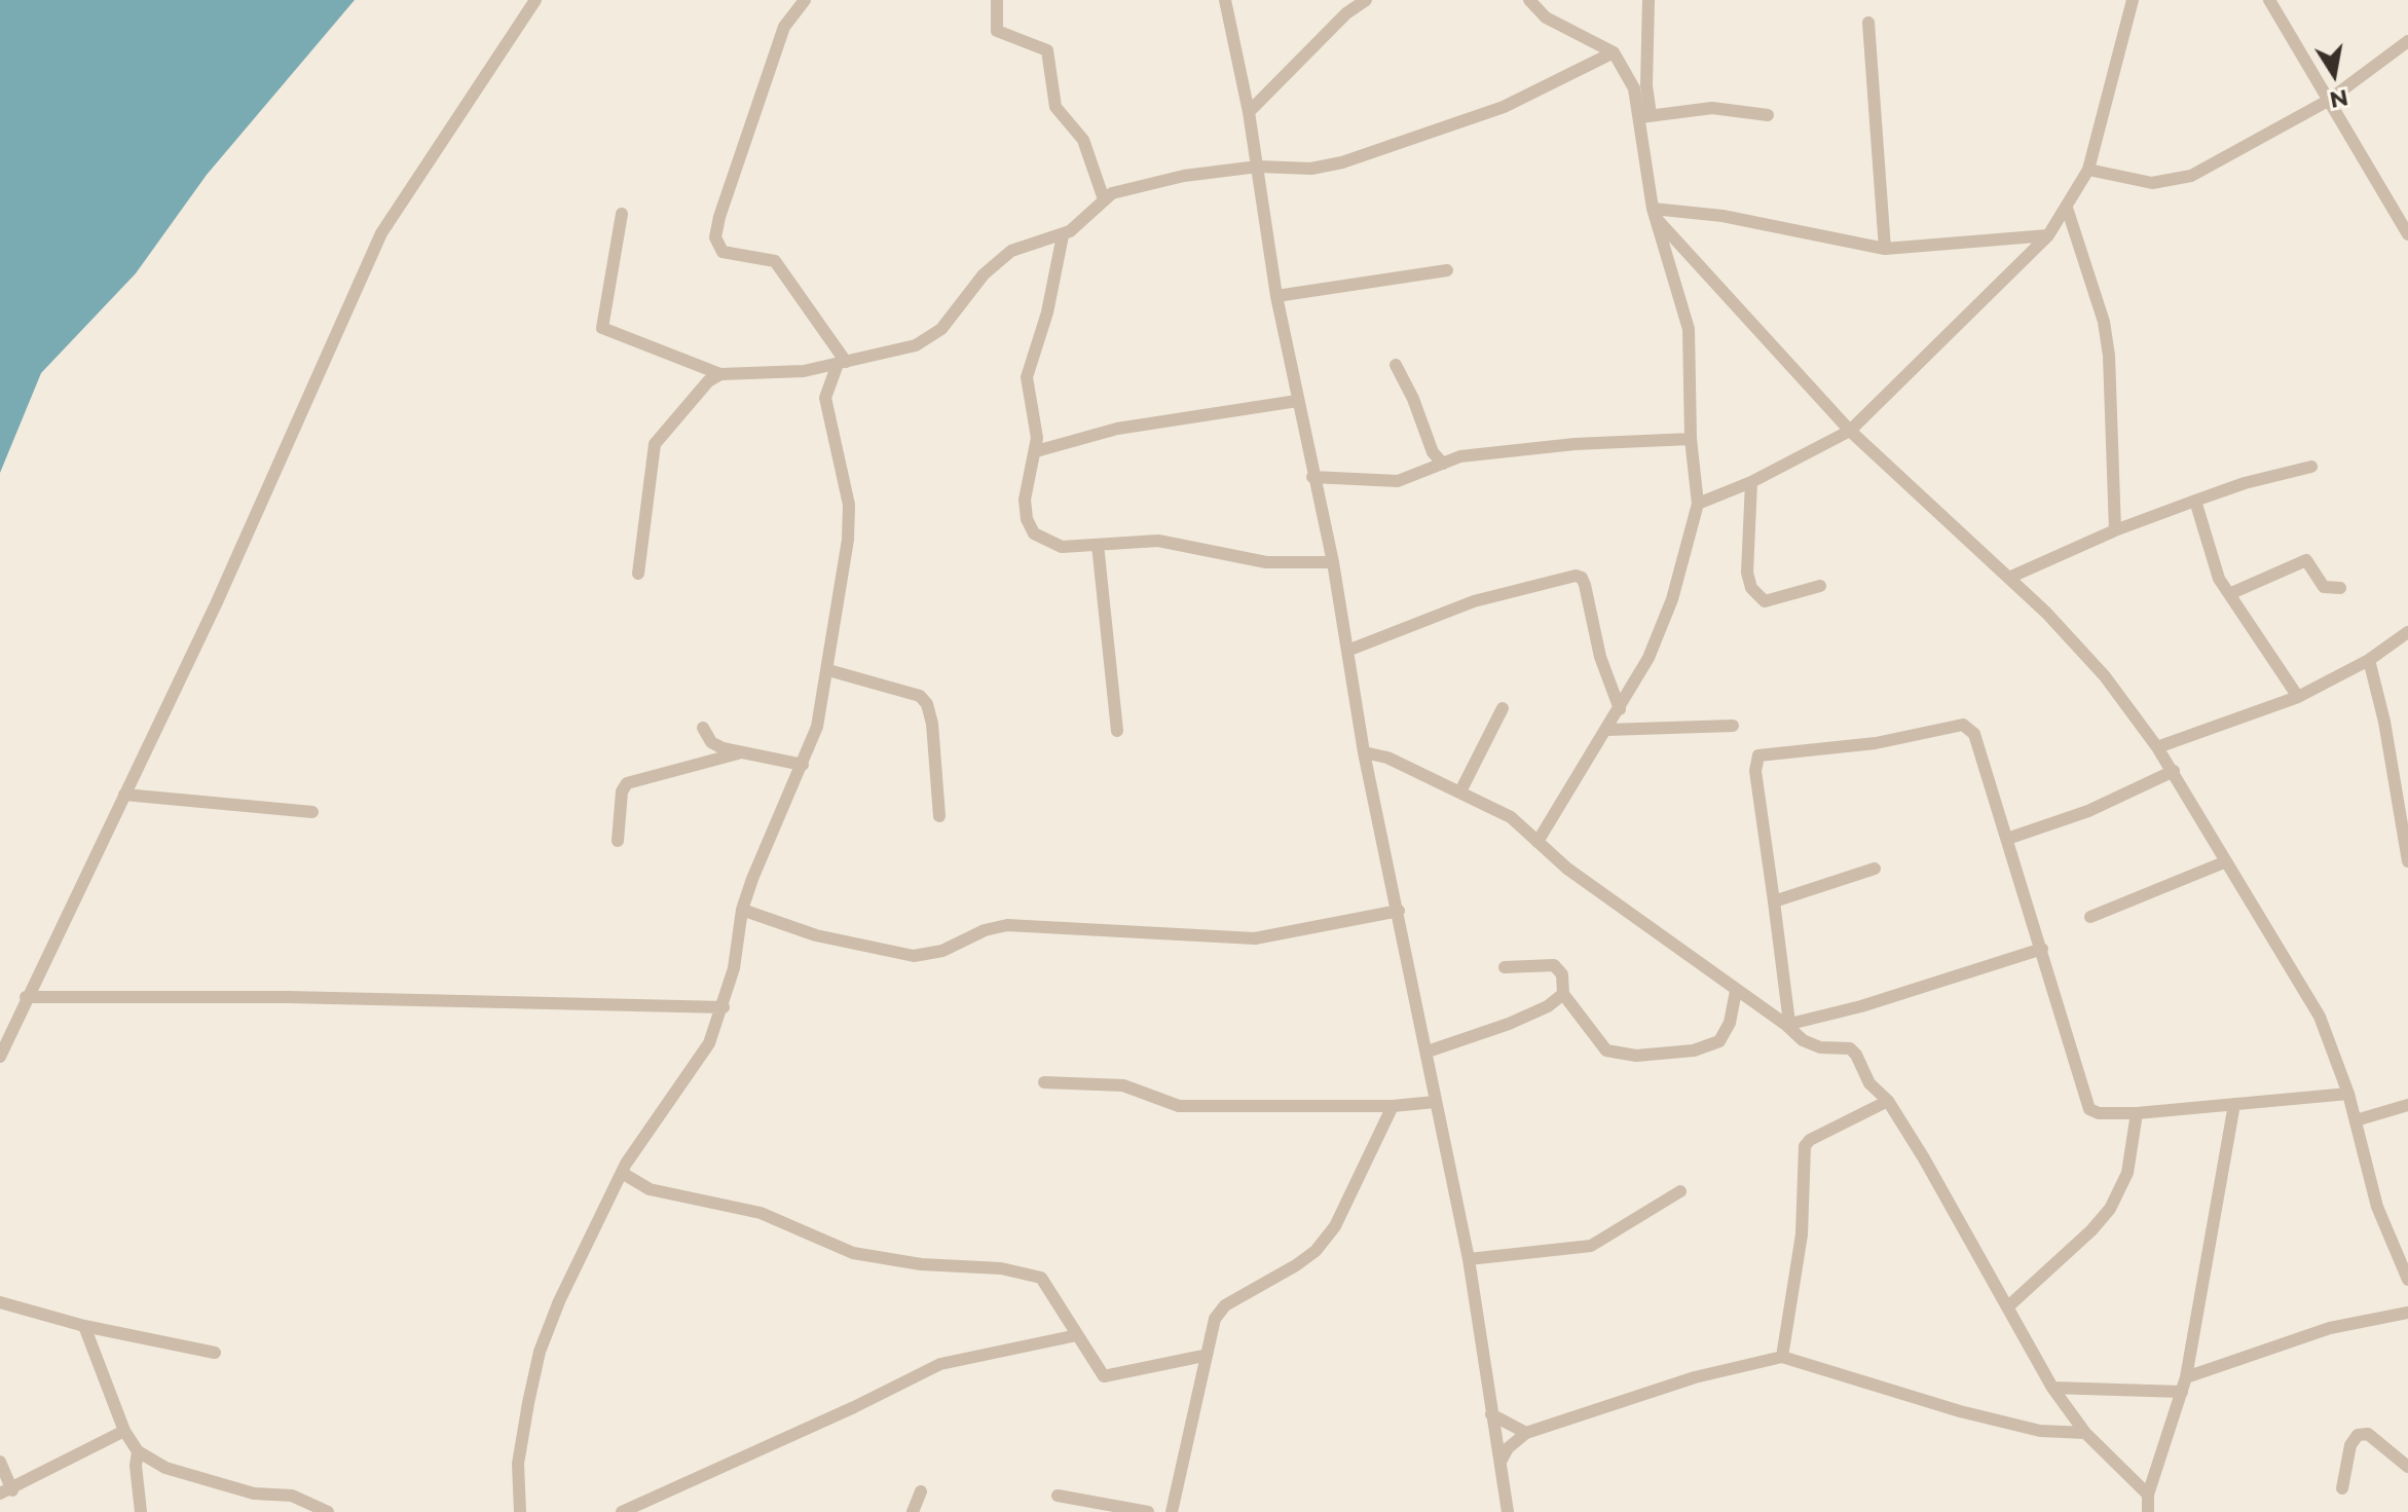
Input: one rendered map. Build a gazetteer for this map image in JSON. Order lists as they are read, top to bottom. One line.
{"north":"bottom"}
